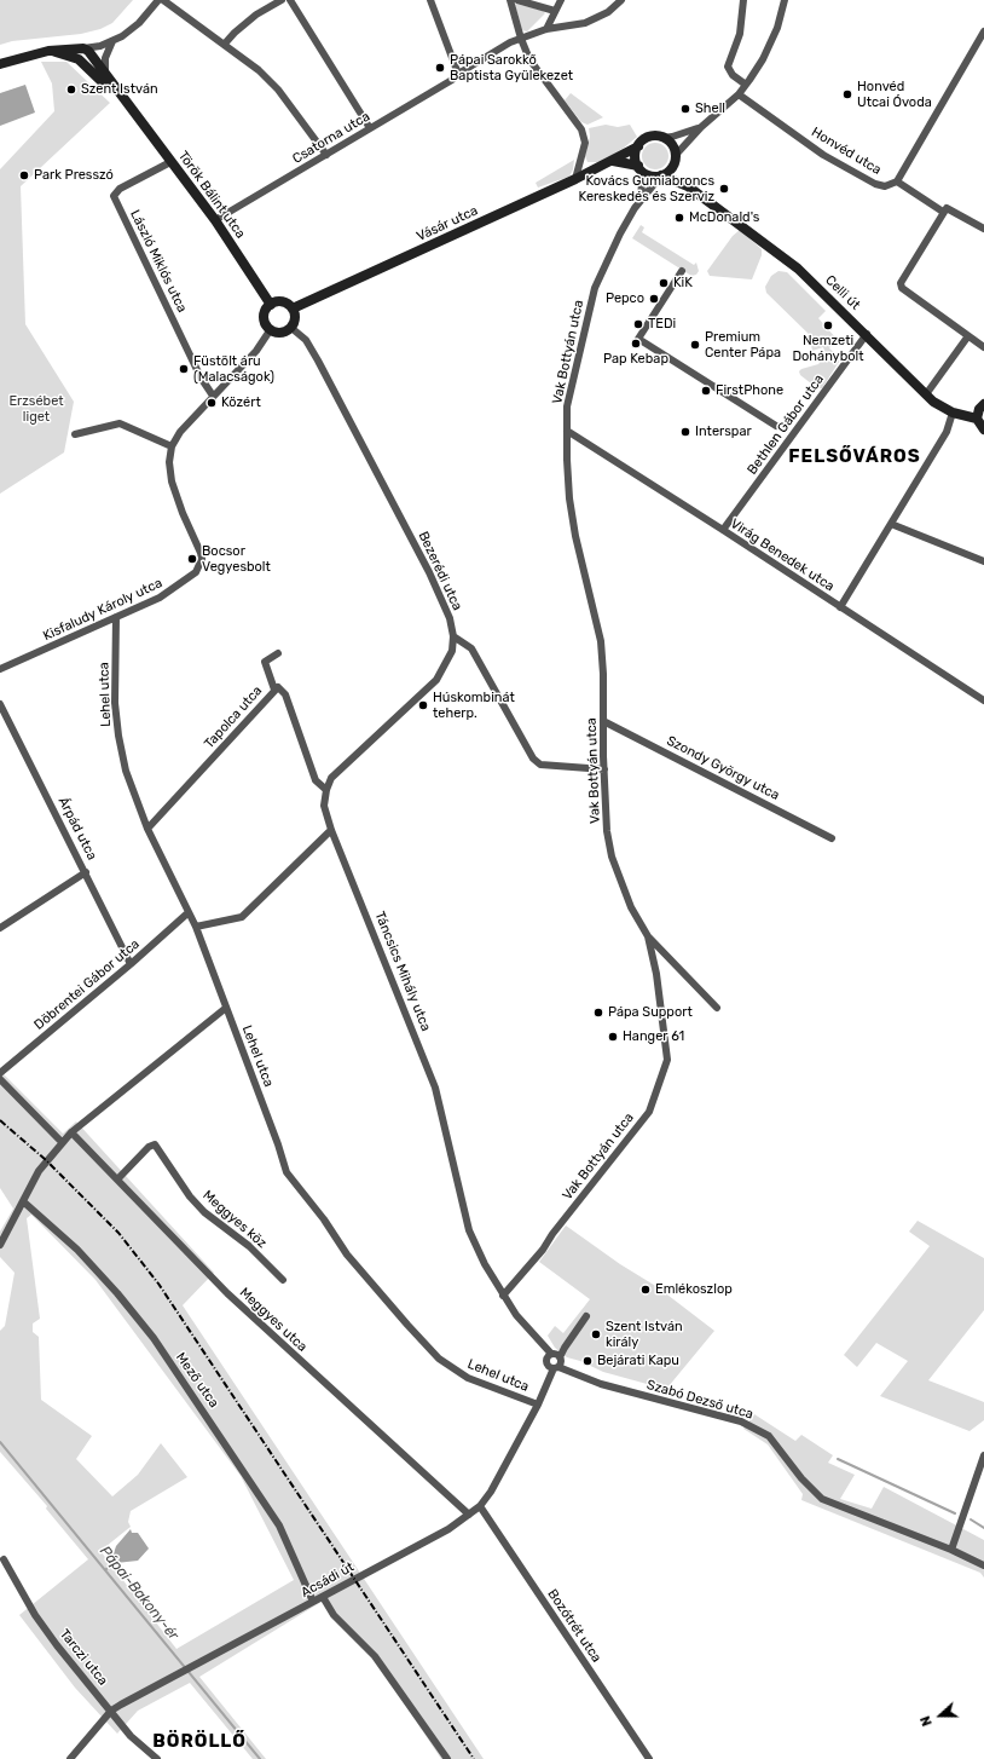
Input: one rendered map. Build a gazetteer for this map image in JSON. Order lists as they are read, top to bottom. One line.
{"streets":{"street":["Csatorna utca","Honvéd utca","Török Bálint utca","Vásár utca","László Miklós utca","Celli út","Vak Bottyán utca","Bethlen Gábor utca","Virág Benedek utca","Bezerédi utca","Kisfaludy Károly utca","Lehel utca","Tapolca utca","Szondy György utca","Árpád utca","Táncsics Mihály utca","Döbrentei Gábor utca","Meggyes köz","Meggyes utca","Mező utca","Szabó Dezső utca","Acsádi út","Bozótrét utca","Tarczi utca"]},"crossings":[["Csatorna utca","Török Bálint utca"],["Török Bálint utca","Vásár utca"],["Török Bálint utca","László Miklós utca"],["Török Bálint utca","Bezerédi utca"],["Vásár utca","Celli út"],["Vásár utca","Vak Bottyán utca"],["Vásár utca","Bezerédi utca"],["Celli út","Vak Bottyán utca"],["Celli út","Bethlen Gábor utca"],["Vak Bottyán utca","Virág Benedek utca"],["Vak Bottyán utca","Szondy György utca"],["Vak Bottyán utca","Táncsics Mihály utca"],["Bethlen Gábor utca","Virág Benedek utca"],["Kisfaludy Károly utca","Lehel utca"],["Lehel utca","Tapolca utca"],["Lehel utca","Döbrentei Gábor utca"],["Lehel utca","Acsádi út"],["Tapolca utca","Táncsics Mihály utca"],["Árpád utca","Döbrentei Gábor utca"],["Táncsics Mihály utca","Szabó Dezső utca"],["Táncsics Mihály utca","Acsádi út"],["Meggyes köz","Meggyes utca"],["Meggyes utca","Acsádi út"],["Mező utca","Acsádi út"],["Szabó Dezső utca","Acsádi út"],["Acsádi út","Bozótrét utca"],["Acsádi út","Tarczi utca"]],"districts":["FELSŐVÁROS","BÖRÖLLŐ"],"water":["Pápai-Bakony-ér"],"parks":["Erzsébet liget"],"places":["Pápai Sarokkő Baptista Gyülekezet","Szent István","Honvéd Utcai Óvoda","Shell","Park Presszó","Kovács Gumiabroncs Kereskedés és Szerviz","McDonald's","KiK","Pepco","TEDi","Nemzeti Dohánybolt","Pap Kebap","Premium Center Pápa","Füstölt áru (Malacságok)","FirstPhone","Közért","Interspar","Bocsor Vegyesbolt","Húskombinát teherp.","Pápa Support","Hanger 61","Emlékoszlop","Szent István király","Bejárati Kapu"],"north":"left"}
